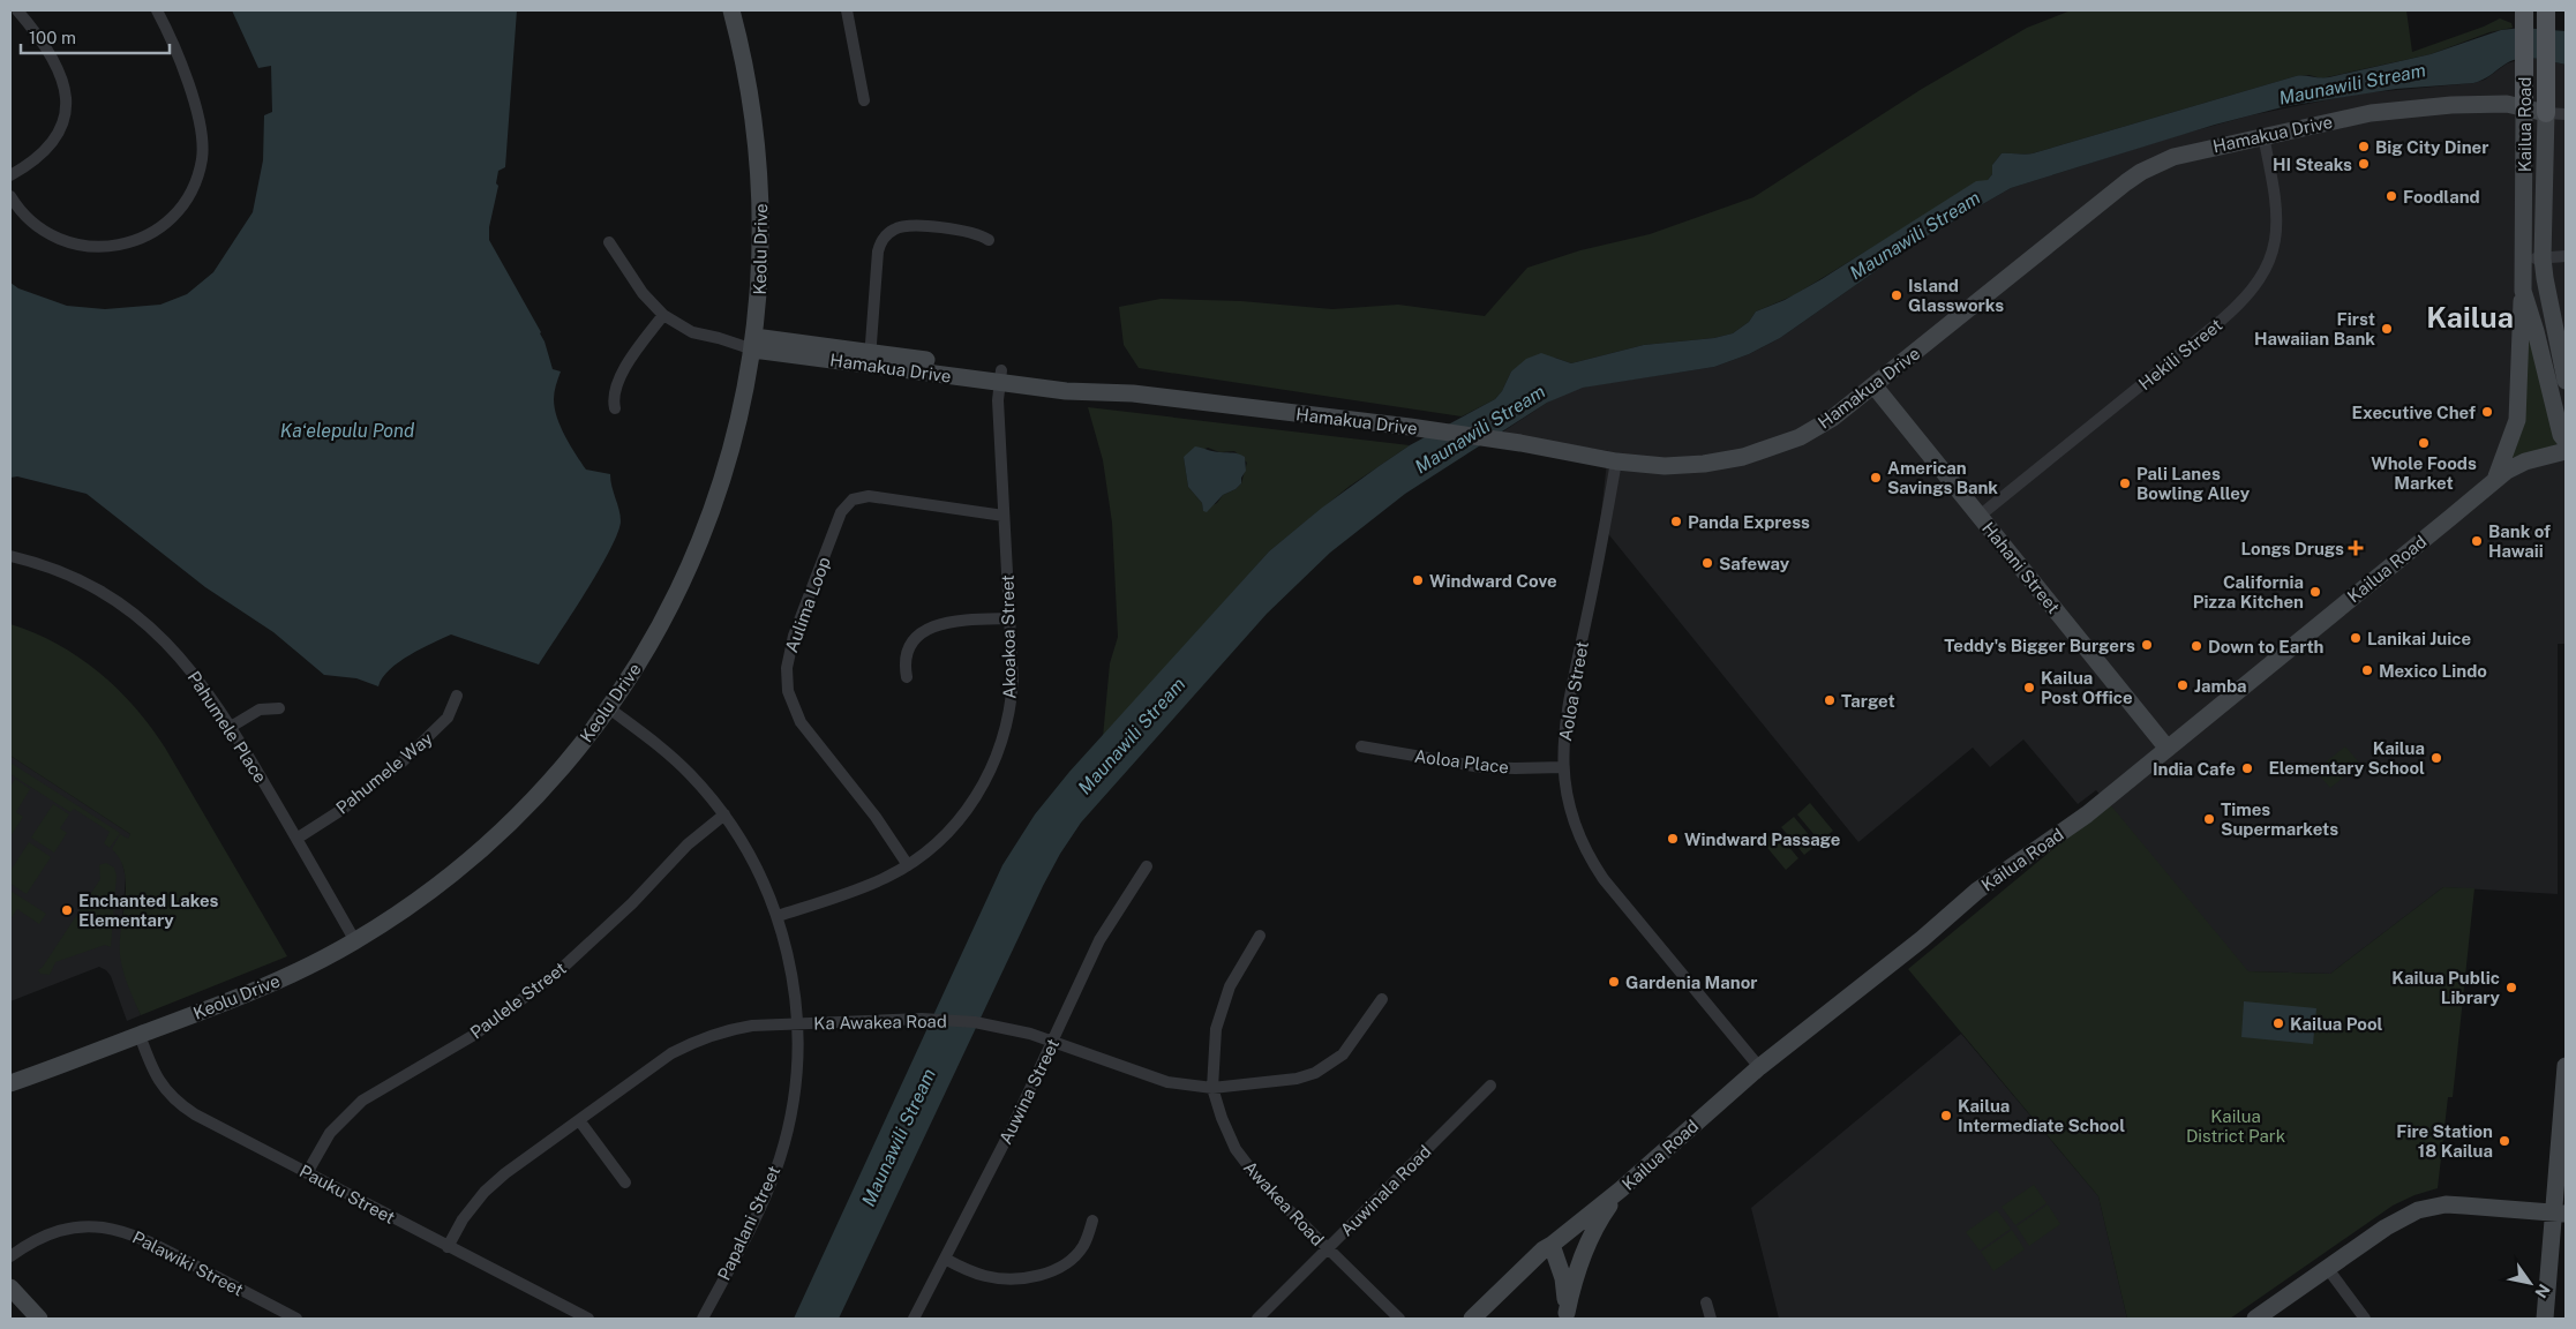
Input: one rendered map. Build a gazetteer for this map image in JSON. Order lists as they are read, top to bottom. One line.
{"streets":{"main road":["Kailua Road","Hamakua Drive","Keolu Drive","Hahani Street"],"street":["Hekili Street","Aulima Loop","Akoakoa Street","Aoloa Street","Pahumele Place","Aoloa Place","Pahumele Way","Paulele Street","Ka Awakea Road","Auwina Street","Auwinala Road","Pauku Street","Awakea Road","Papalani Street","Palawiki Street"]},"crossings":[["Kailua Road","Hamakua Drive"],["Kailua Road","Hahani Street"],["Kailua Road","Aoloa Street"],["Hamakua Drive","Keolu Drive"],["Hamakua Drive","Hekili Street"],["Hamakua Drive","Hahani Street"],["Hamakua Drive","Akoakoa Street"],["Hamakua Drive","Aoloa Street"],["Keolu Drive","Pahumele Place"],["Keolu Drive","Pauku Street"],["Keolu Drive","Papalani Street"],["Hekili Street","Hahani Street"],["Aulima Loop","Akoakoa Street"],["Akoakoa Street","Papalani Street"],["Aoloa Street","Aoloa Place"],["Pahumele Place","Pahumele Way"],["Paulele Street","Pauku Street"],["Paulele Street","Papalani Street"],["Ka Awakea Road","Auwina Street"],["Ka Awakea Road","Pauku Street"],["Ka Awakea Road","Awakea Road"],["Ka Awakea Road","Papalani Street"],["Auwinala Road","Awakea Road"]],"districts":["Kailua"],"water":["Maunawili Stream","Kaʻelepulu Pond"],"parks":["Kailua District Park"],"places":{"other":["Big City Diner","HI Steaks","Foodland","Island Glassworks","First Hawaiian Bank","Executive Chef","Whole Foods Market","American Savings Bank","Pali Lanes Bowling Alley","Panda Express","Bank of Hawaii","Safeway","Windward Cove","California Pizza Kitchen","Lanikai Juice","Teddy's Bigger Burgers","Down to Earth","Mexico Lindo","Jamba","Kailua Post Office","Target","Kailua Elementary School","India Cafe","Times Supermarkets","Windward Passage","Enchanted Lakes Elementary","Gardenia Manor","Kailua Public Library","Kailua Pool","Kailua Intermediate School","Fire Station 18 Kailua"],"health":["Longs Drugs"]},"scale_bar":"100 m","north":"bottom right"}
